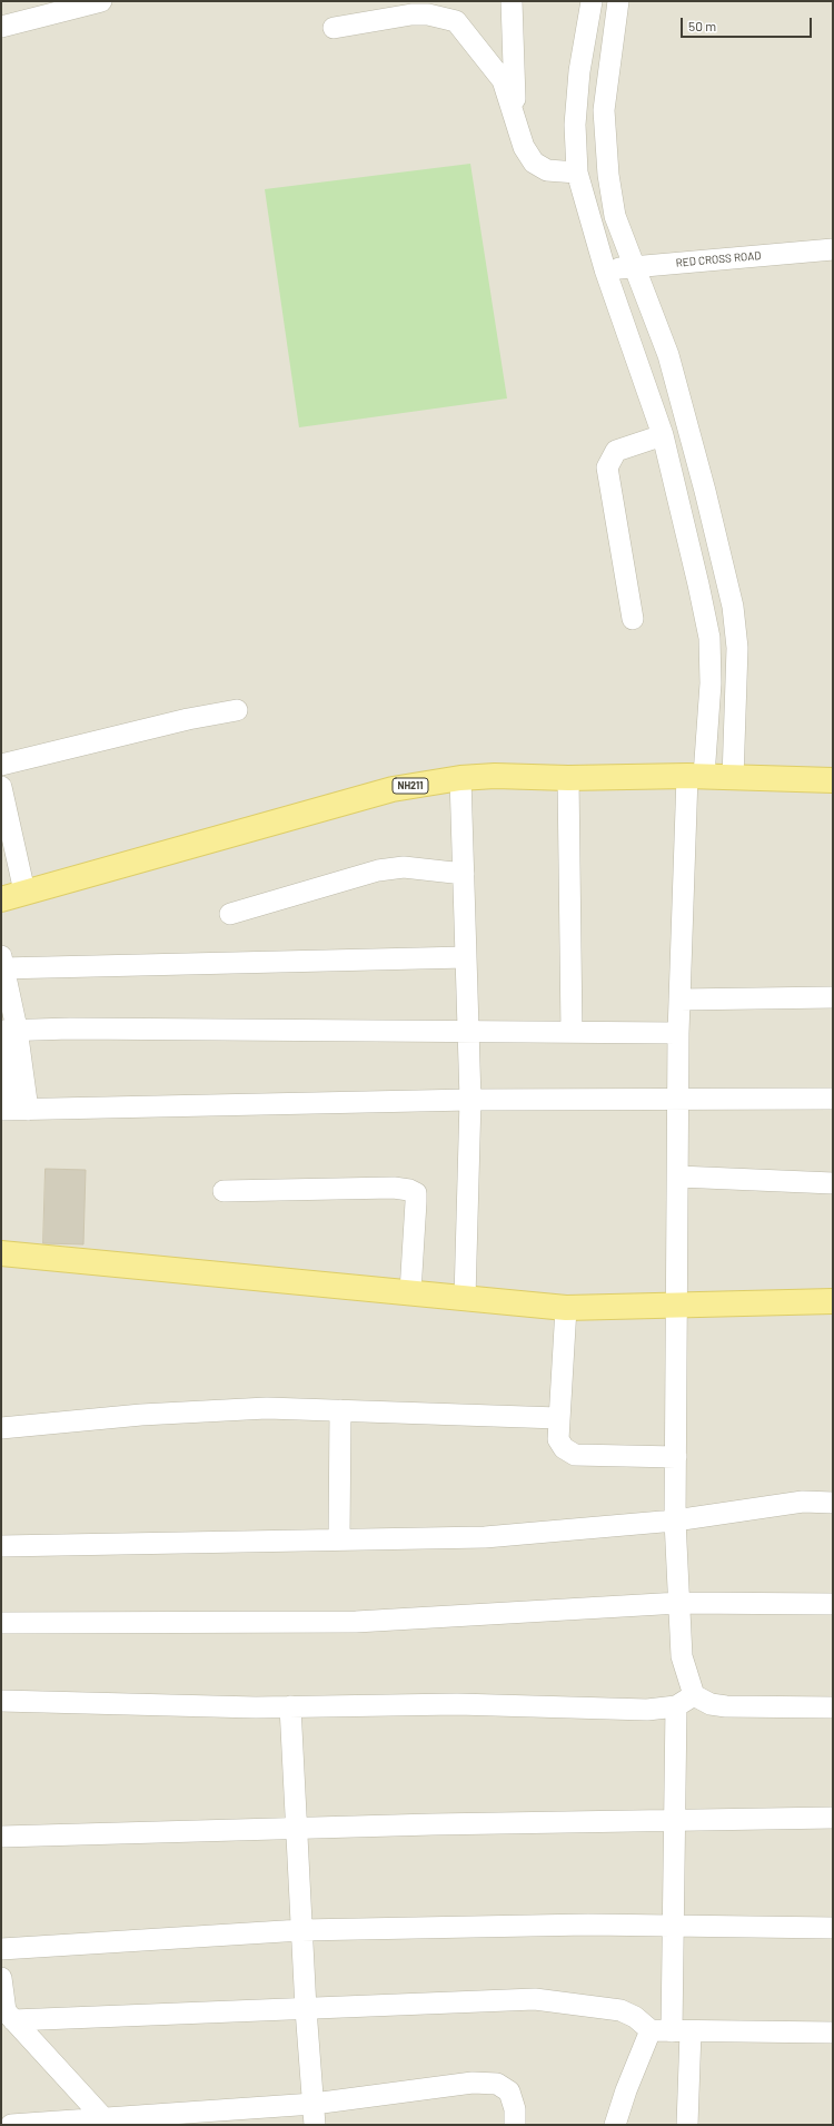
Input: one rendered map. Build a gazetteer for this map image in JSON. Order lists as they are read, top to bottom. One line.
{"streets":{"main road":["NH211"],"street":["RED CROSS ROAD"]},"scale_bar":"50 m"}
